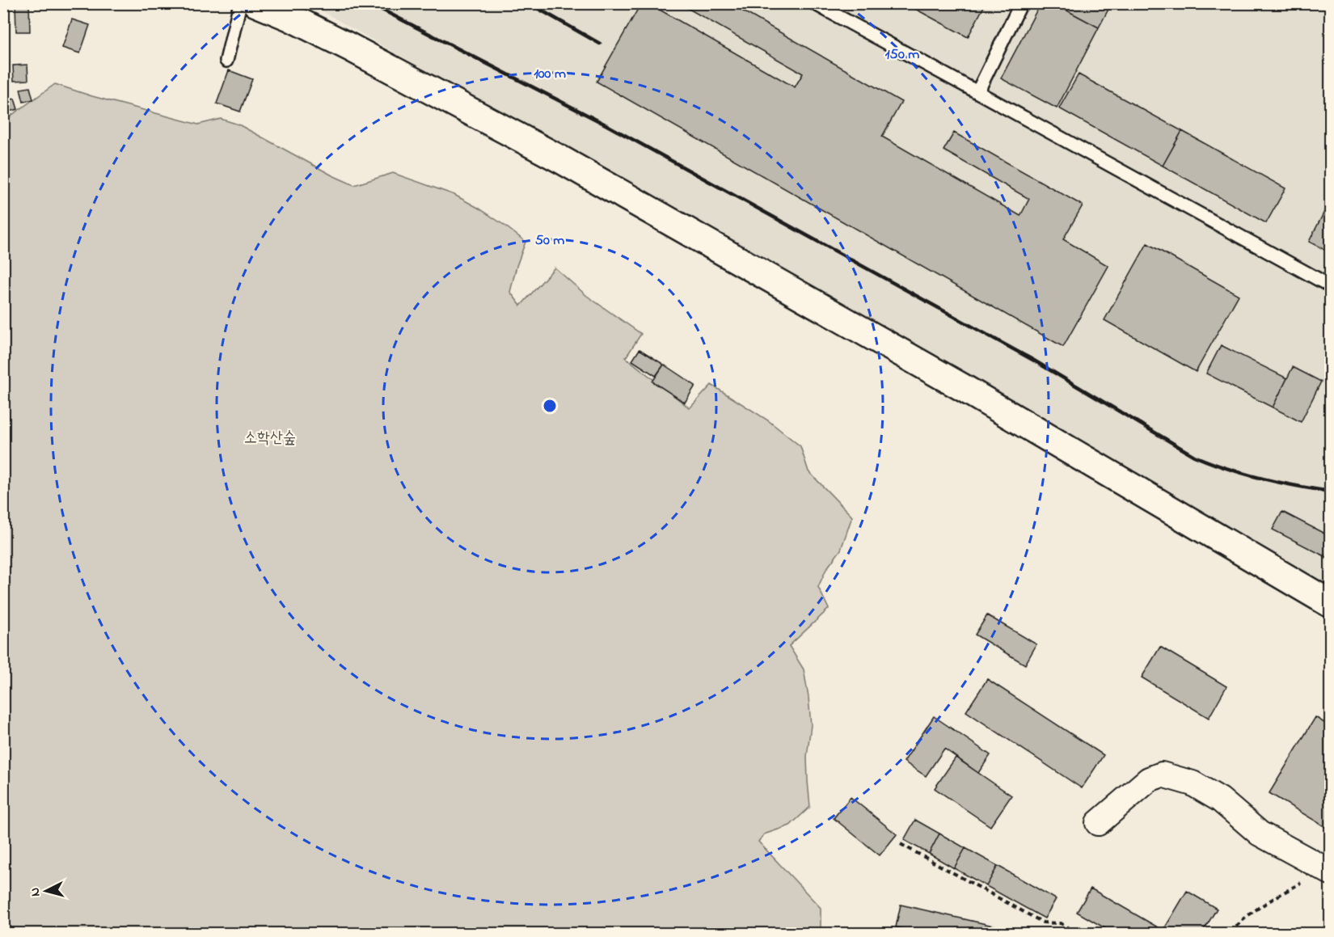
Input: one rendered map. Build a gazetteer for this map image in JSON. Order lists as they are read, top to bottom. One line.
{"parks":["소학산숲"],"north":"left","rings":["150 m","100 m","50 m"]}
